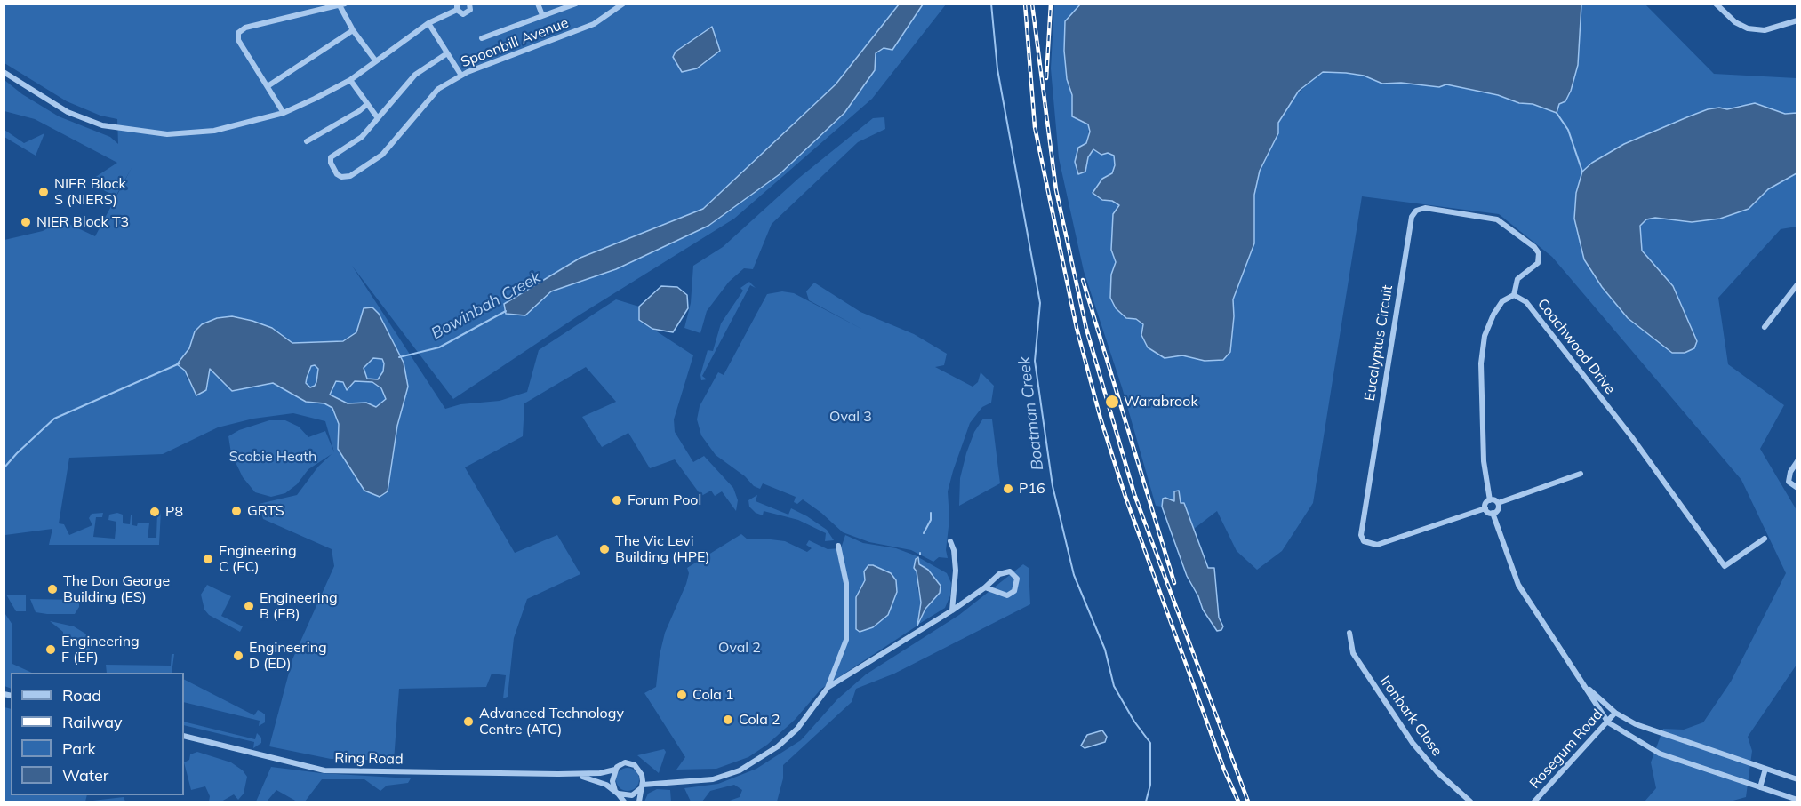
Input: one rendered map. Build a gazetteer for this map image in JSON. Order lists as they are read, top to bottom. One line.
{"streets":{"street":["Spoonbill Avenue","Eucalyptus Circuit","Coachwood Drive","Ironbark Close","Rosegum Road","Ring Road"]},"crossings":[["Eucalyptus Circuit","Coachwood Drive"]],"water":["Bowinbah Creek","Boatman Creek"],"parks":["Oval 3","Scobie Heath","Oval 2"],"places":["NIER Block S (NIERS)","NIER Block T3","Warabrook","P16","Forum Pool","GRTS","P8","The Vic Levi Building (HPE)","Engineering C (EC)","The Don George Building (ES)","Engineering B (EB)","Engineering F (EF)","Engineering D (ED)","Cola 1","Cola 2","Advanced Technology Centre (ATC)"],"legend":["Road","Railway","Park","Water"]}
